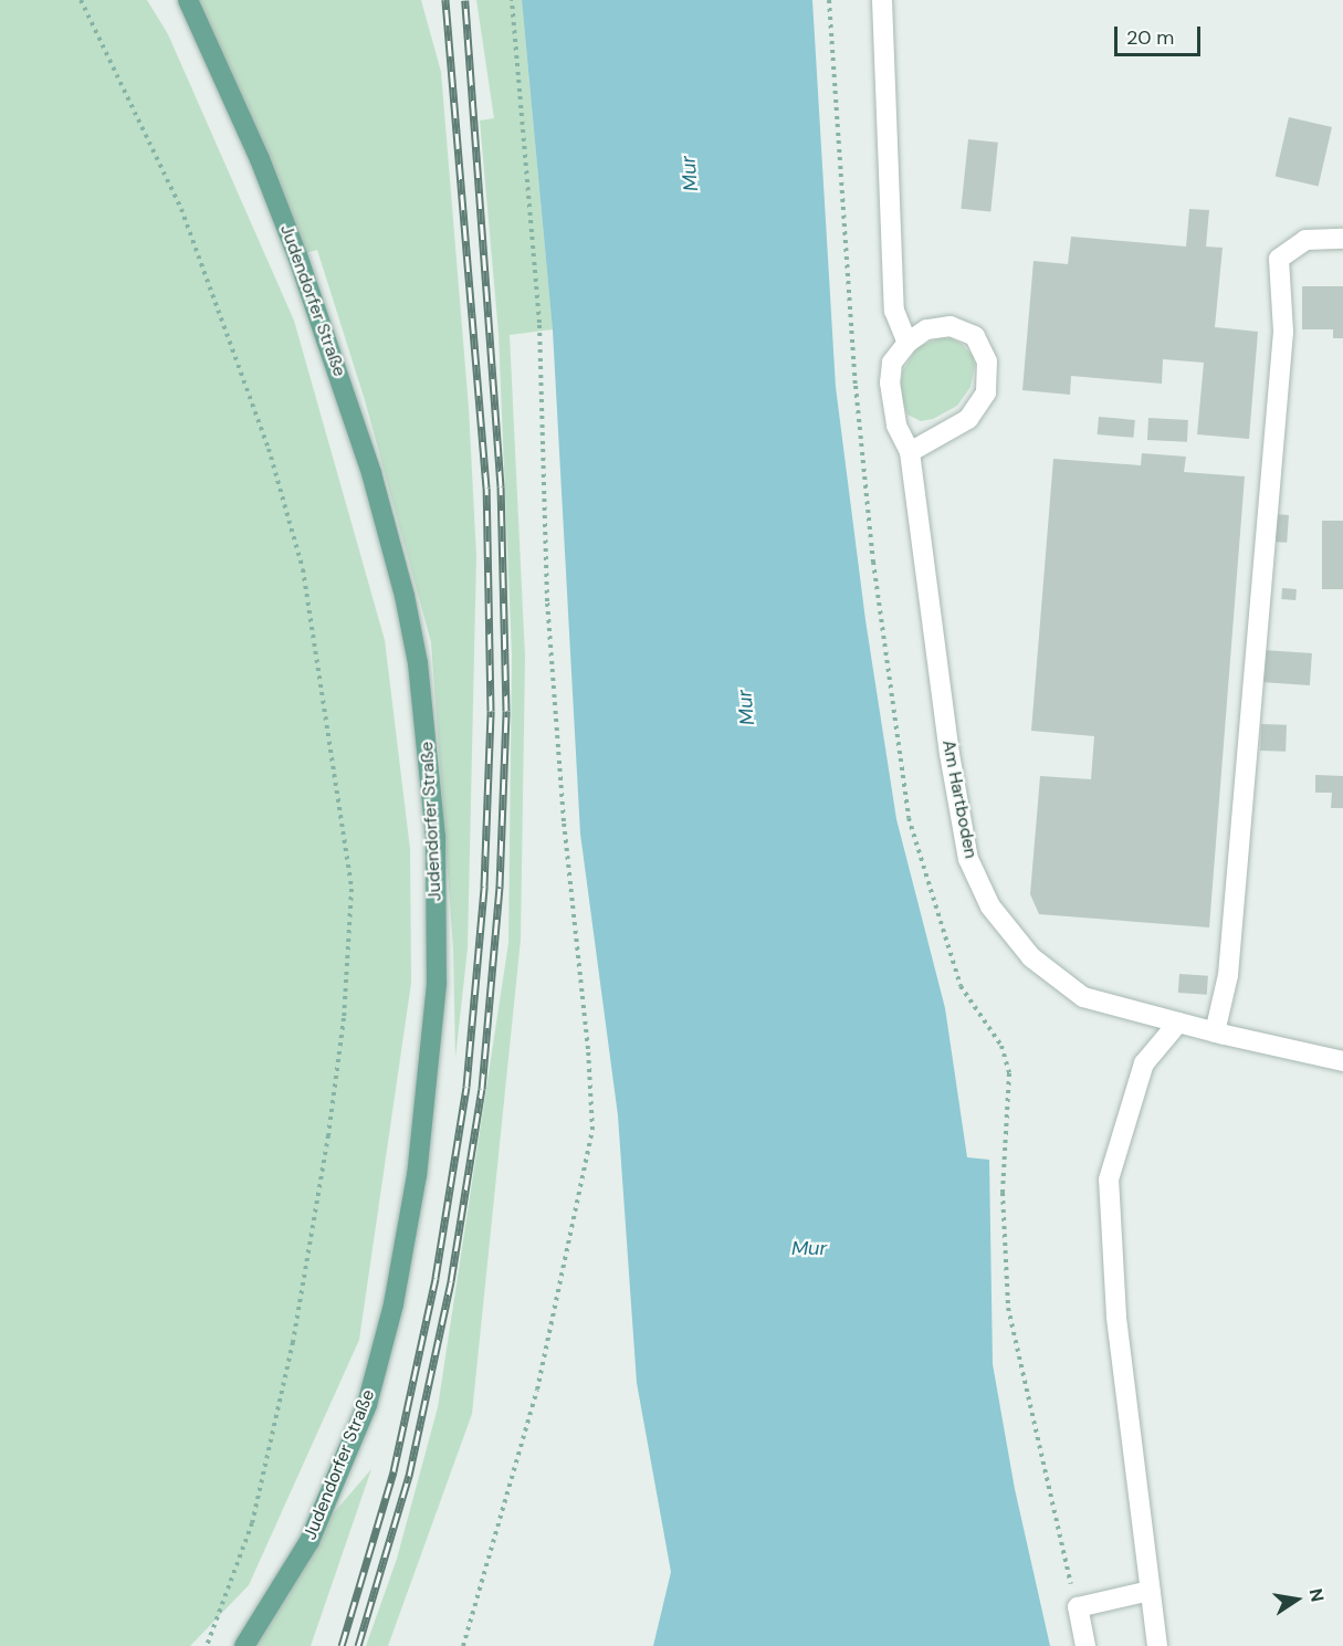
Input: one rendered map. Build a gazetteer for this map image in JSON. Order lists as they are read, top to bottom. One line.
{"streets":{"main road":["Judendorfer Straße"],"street":["Am Hartboden"]},"water":["Mur"],"scale_bar":"20 m","north":"right"}
